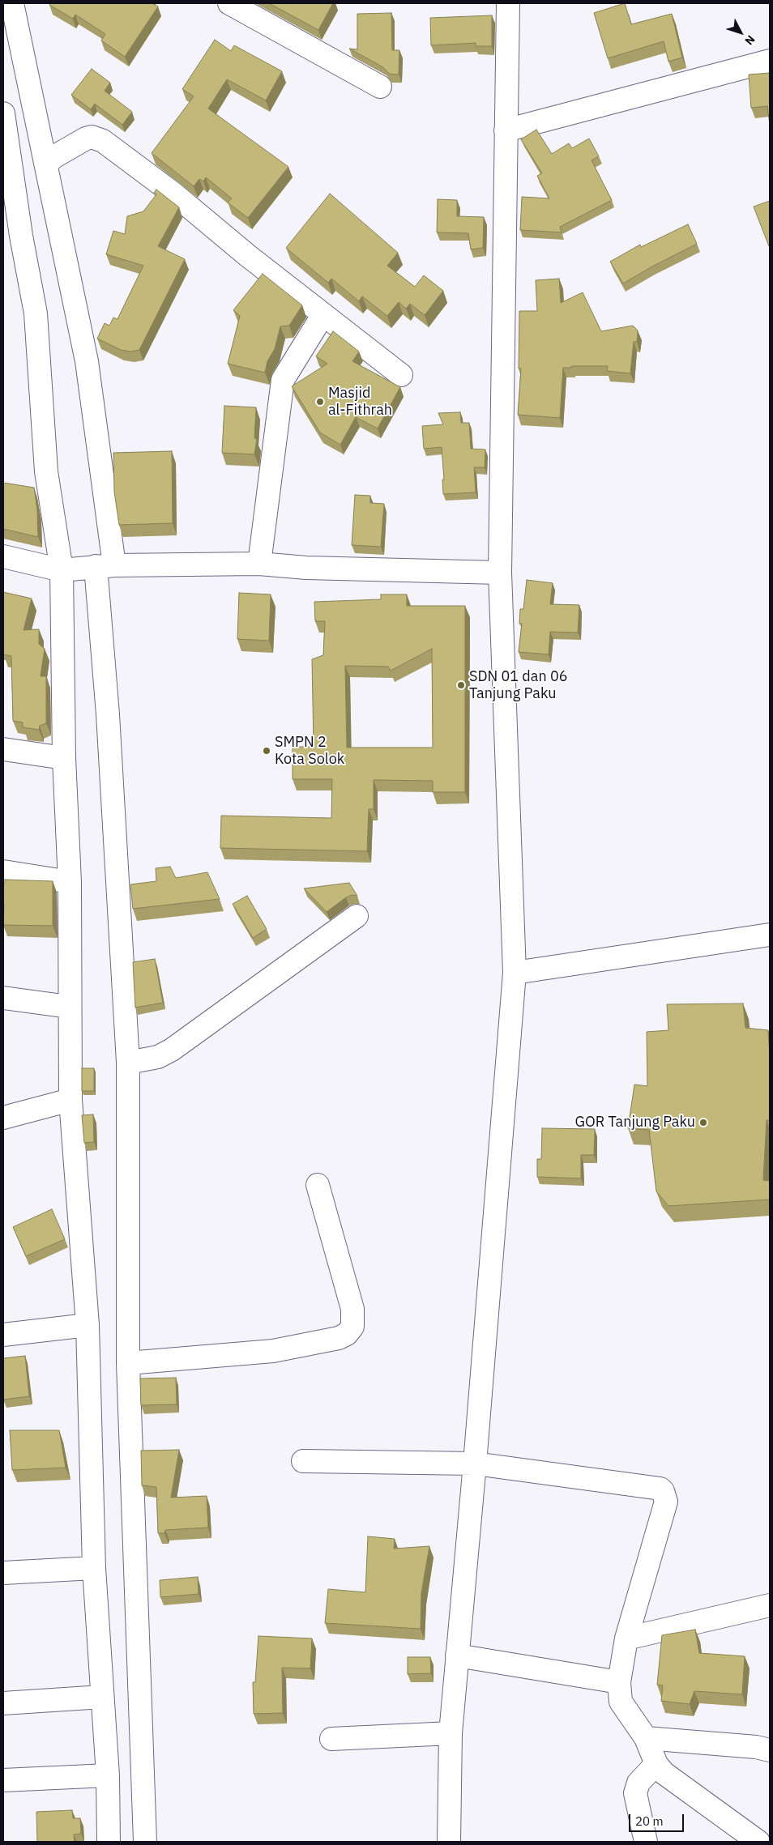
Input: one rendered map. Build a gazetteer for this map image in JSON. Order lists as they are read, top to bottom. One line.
{"places":["Masjid al-Fithrah","SDN 01 dan 06 Tanjung Paku","SMPN 2 Kota Solok","GOR Tanjung Paku"],"scale_bar":"20 m","north":"bottom right"}
